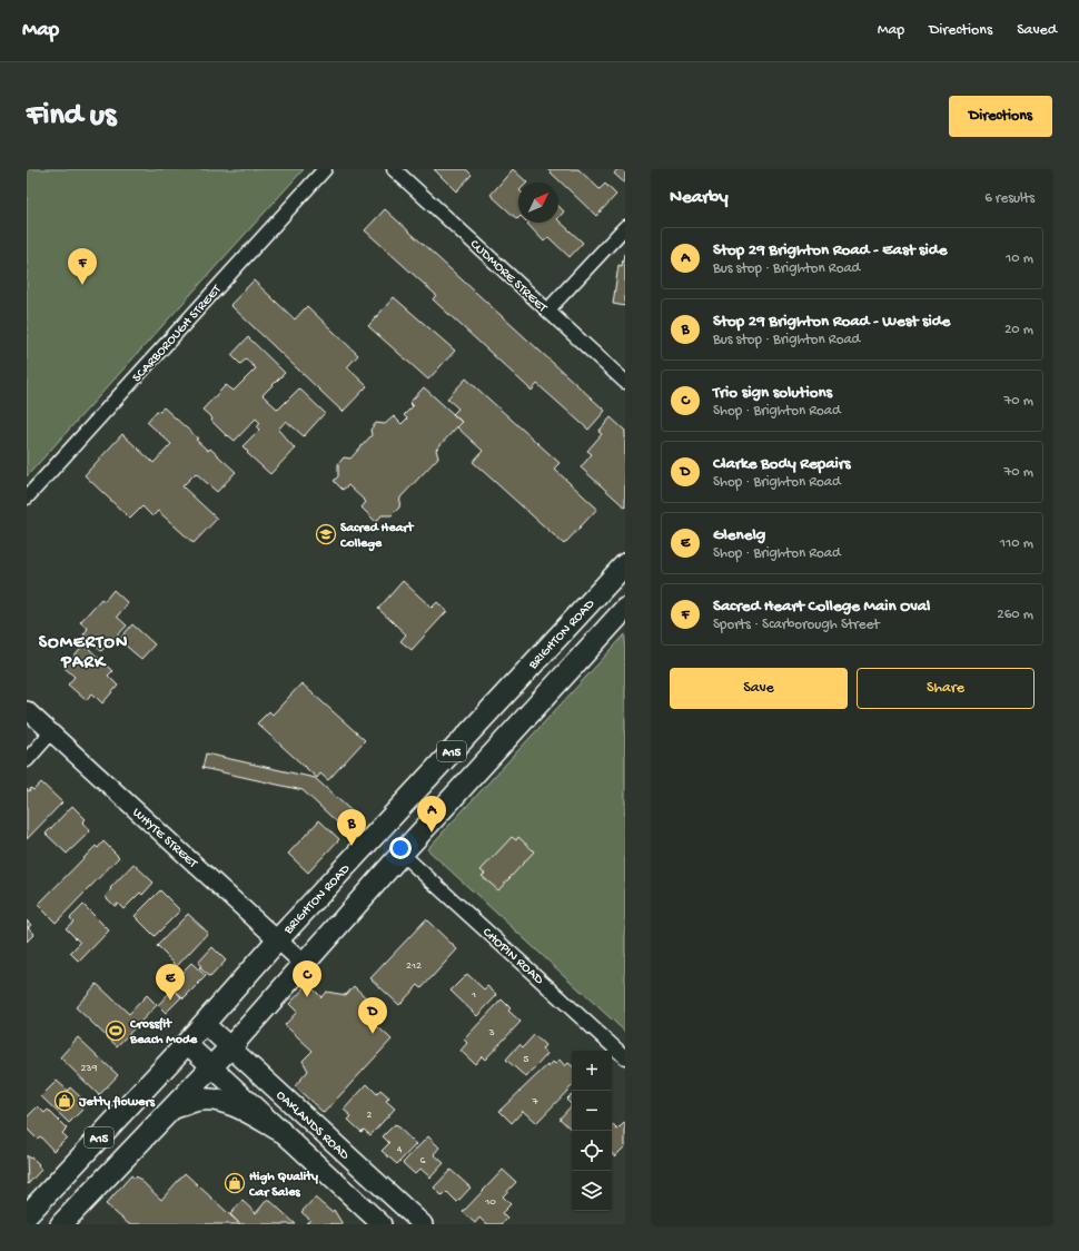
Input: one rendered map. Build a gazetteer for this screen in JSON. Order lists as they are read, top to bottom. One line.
{"streets":{"main road":["BRIGHTON ROAD","A15","OAKLANDS ROAD"],"street":["CUDMORE STREET","SCARBOROUGH STREET","WHYTE STREET","CHOPIN ROAD"]},"crossings":[["BRIGHTON ROAD","WHYTE STREET"],["BRIGHTON ROAD","OAKLANDS ROAD"],["A15","WHYTE STREET"],["A15","CHOPIN ROAD"],["A15","OAKLANDS ROAD"]],"districts":["SOMERTON PARK"],"places":{"school or university":["Sacred Heart College"],"sports":["Crossfit Beach Mode"],"shop":["Jetty flowers","High Quality Car Sales"]},"house_numbers":["212","1","3","5","239","7","2","4","6","10"],"north":"top right","page":{"header":"Map","nav":["Map","Directions","Saved"],"buttons":["Directions",["Save","Share"]],"title":"Find us","heading":["Nearby","6 results"],"list":[{"mark":"A","name":"Stop 29 Brighton Road - East side","note":"Bus stop · Brighton Road","value":"10 m"},{"mark":"B","name":"Stop 29 Brighton Road - West side","note":"Bus stop · Brighton Road","value":"20 m"},{"mark":"C","name":"Trio sign solutions","note":"Shop · Brighton Road","value":"70 m"},{"mark":"D","name":"Clarke Body Repairs","note":"Shop · Brighton Road","value":"70 m"},{"mark":"E","name":"Glenelg","note":"Shop · Brighton Road","value":"110 m"},{"mark":"F","name":"Sacred Heart College Main Oval","note":"Sports · Scarborough Street","value":"260 m"}],"pins":["F","A","B","C","E","D"],"map_buttons":["+","−"]}}
